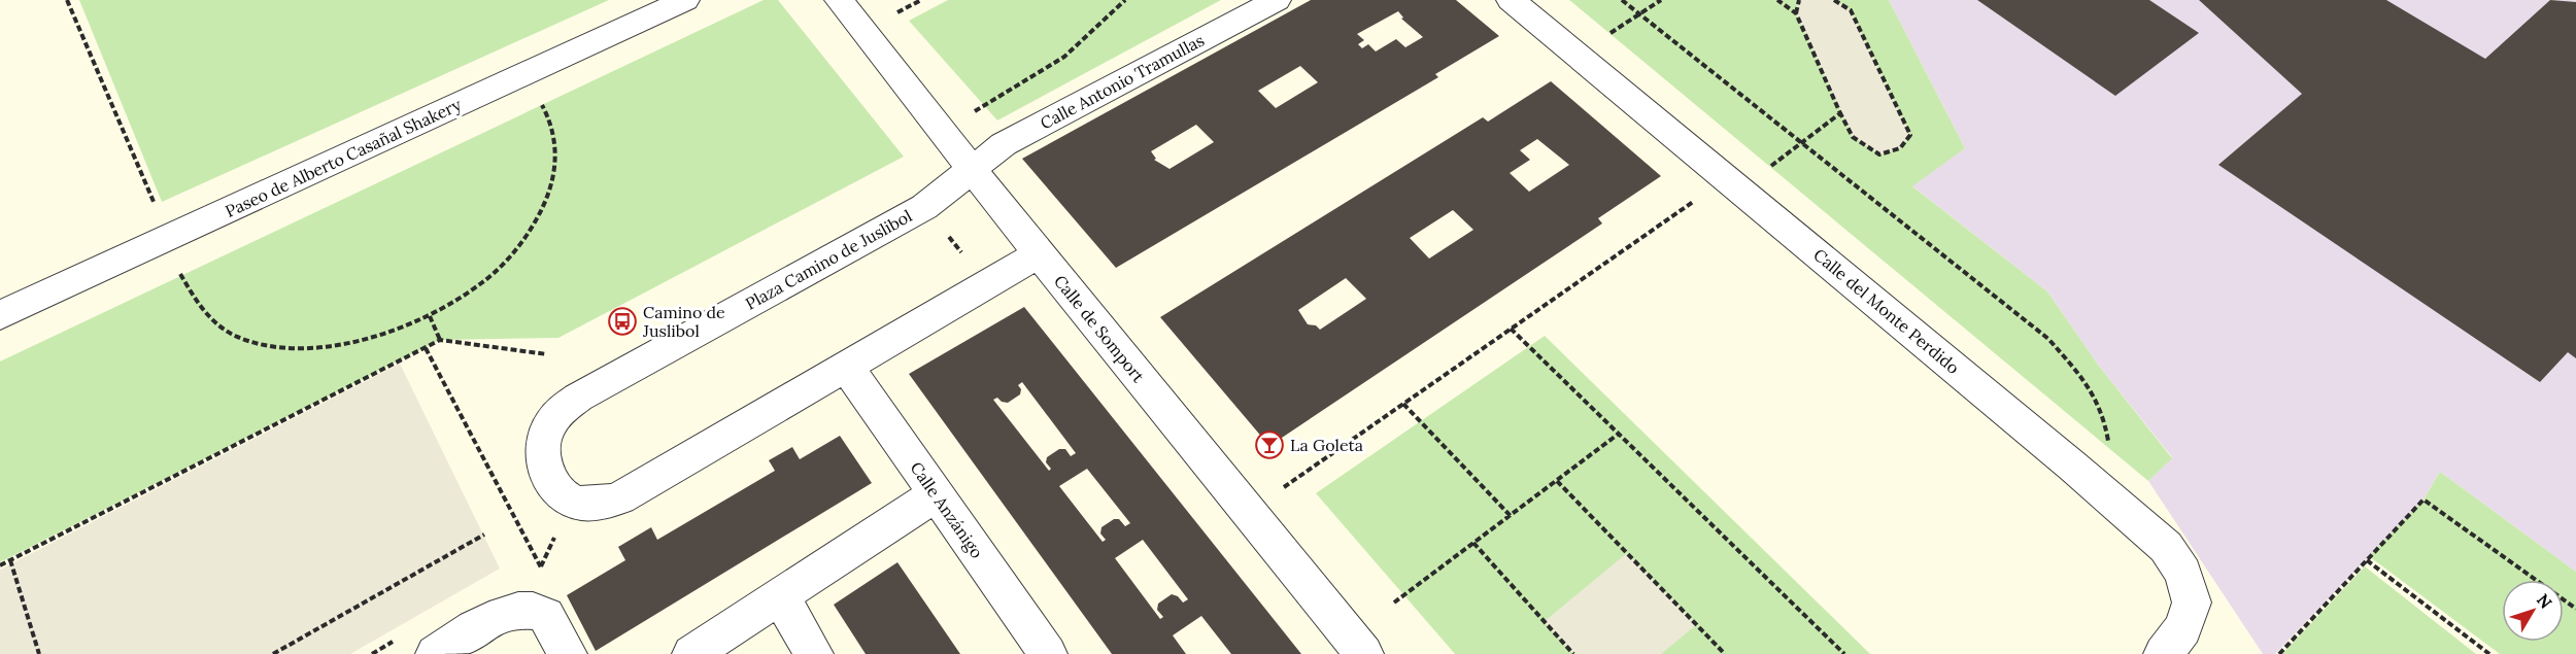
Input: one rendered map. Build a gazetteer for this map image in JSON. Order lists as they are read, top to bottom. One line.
{"streets":{"street":["Calle Antonio Tramullas","Paseo de Alberto Casañal Shakery","Plaza Camino de Juslibol","Calle del Monte Perdido","Calle de Somport","Calle Anzánigo"]},"crossings":[["Calle Antonio Tramullas","Plaza Camino de Juslibol"],["Calle Antonio Tramullas","Calle de Somport"],["Plaza Camino de Juslibol","Calle de Somport"],["Plaza Camino de Juslibol","Calle Anzánigo"]],"places":{"bus stop":["Camino de Juslibol"],"bar":["La Goleta"]},"north":"top right"}
